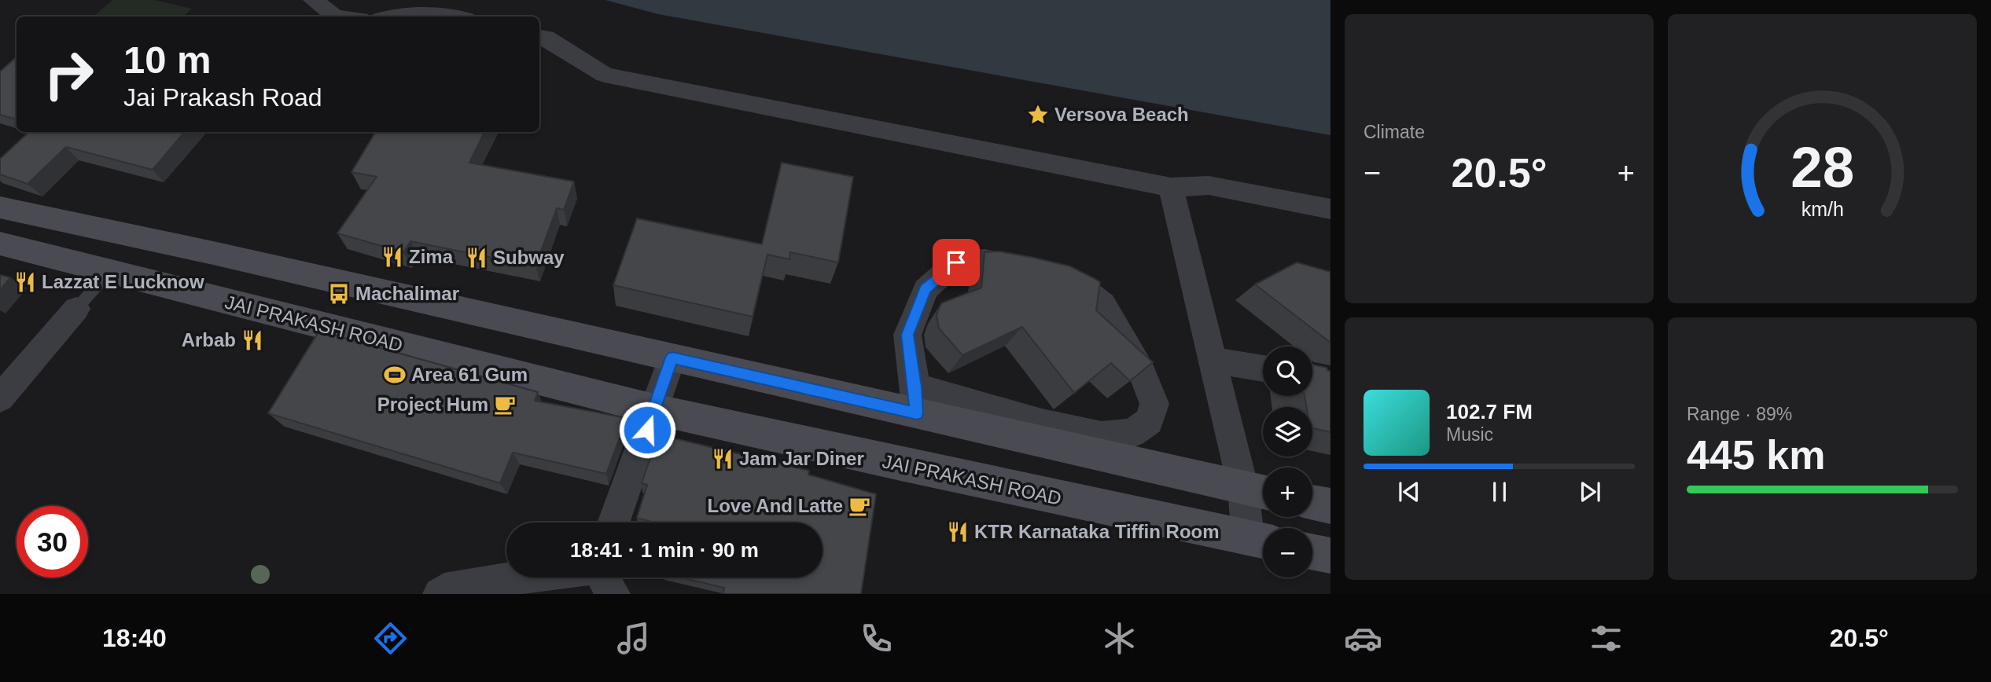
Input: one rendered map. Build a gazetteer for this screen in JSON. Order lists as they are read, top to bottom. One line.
{"streets":{"main road":["JAI PRAKASH ROAD"]},"places":{"place":["Versova Beach"],"restaurant":["Zima","Subway","Lazzat E Lucknow","Arbab","Jam Jar Diner","KTR Karnataka Tiffin Room"],"bus stop":["Machalimar"],"sports":["Area 61 Gum"],"cafe":["Project Hum","Love And Latte"]},"page":{"tile":["Climate",["Range · 89%","445 km"]],"turn":["10 m","Jai Prakash Road"],"heat":["−","20.5°","+"],"map_buttons":["+","−"],"song":["102.7 FM","Music"],"limit":"30","trip":"18:41 · 1 min · 90 m","tabs":["18:40","20.5°"],"gauge":["28","km/h"]}}
